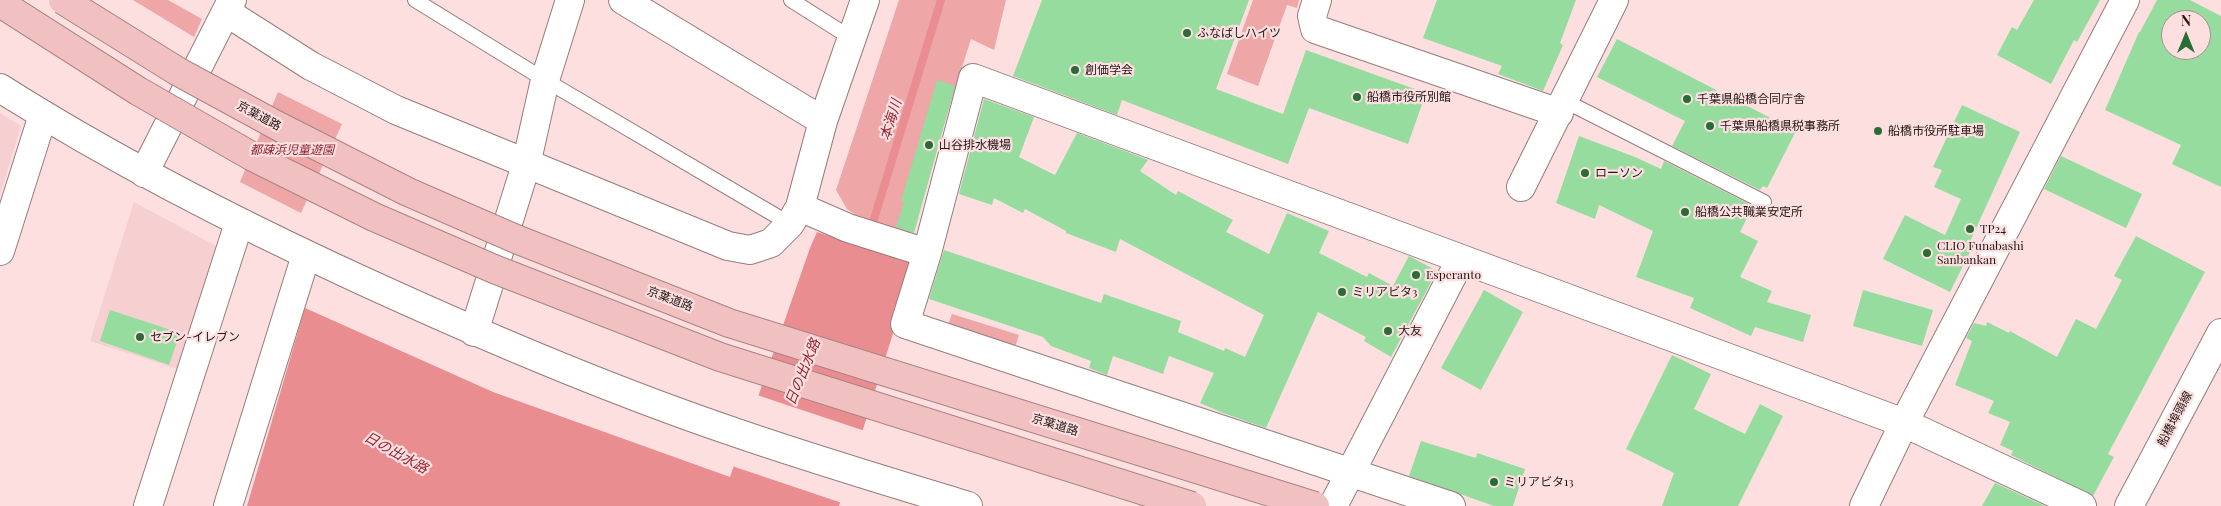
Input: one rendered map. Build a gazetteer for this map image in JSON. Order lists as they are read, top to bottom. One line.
{"streets":{"highway":["京葉道路"],"street":["船橋埠頭線"]},"water":["本海川","日の出水路"],"parks":["都疎浜児童遊園"],"places":["ふなばしハイツ","創価学会","船橋市役所別館","千葉県船橋合同庁舎","千葉県船橋県税事務所","船橋市役所駐車場","山谷排水機場","ローソン","船橋公共職業安定所","TP24","CLIO Funabashi Sanbankan","Esperanto","ミリアビタ3","大友","セブン-イレブン","ミリアビタ13"],"north":"top"}
